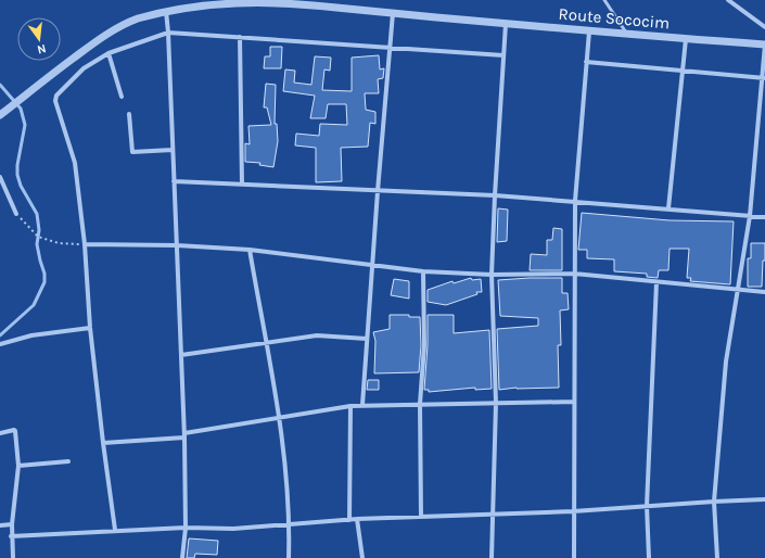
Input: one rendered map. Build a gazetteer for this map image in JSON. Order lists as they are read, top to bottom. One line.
{"streets":{"street":["Route Sococim"]},"north":"bottom"}
